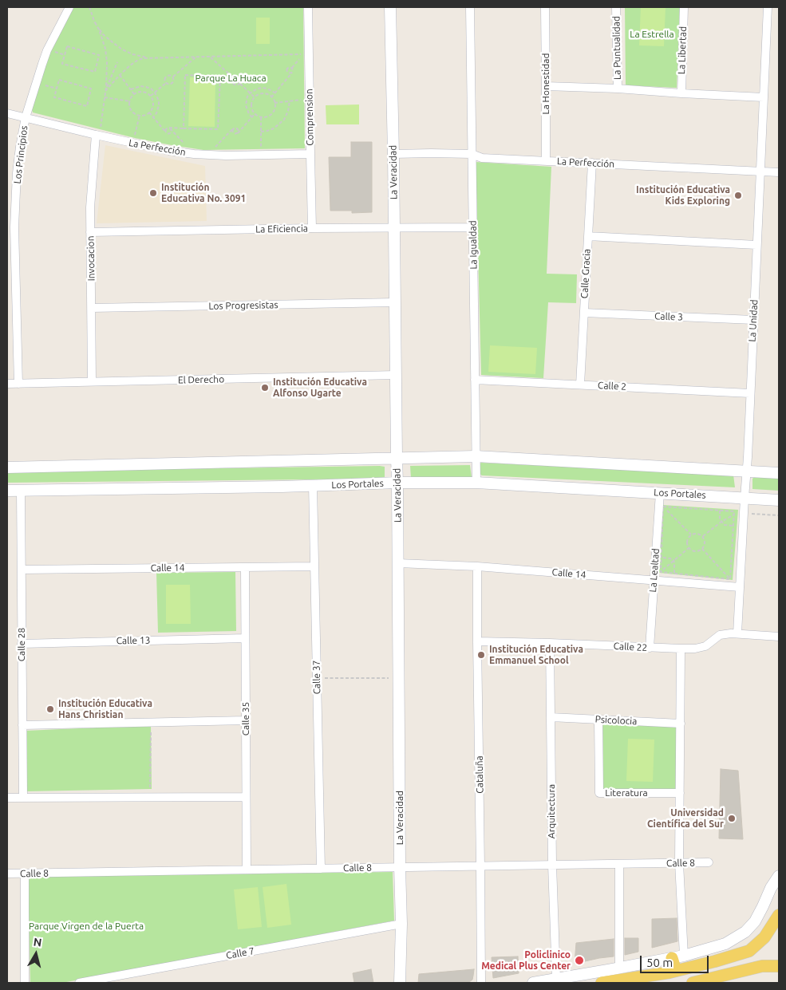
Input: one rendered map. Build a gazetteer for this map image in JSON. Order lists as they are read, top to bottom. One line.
{"streets":{"street":["La Puntualidad","La Libertad","La Honestidad","Comprension","La Perfección","Los Principios","La Veracidad","La Eficiencia","La Igualdad","Invocacion","Calle Gracia","Los Progresistas","Calle 3","La Unidad","El Derecho","Calle 2","Los Portales","Calle 14","La Lealtad","Calle 13","Calle 28","Calle 22","Calle 37","Calle 35","Psicolocia","Cataluña","Literatura","Arquitectura","Calle 8","Calle 7"]},"crossings":[["La Honestidad","La Perfección"],["Comprension","La Perfección"],["Comprension","La Eficiencia"],["La Perfección","Los Principios"],["La Perfección","La Veracidad"],["La Perfección","La Igualdad"],["La Perfección","Invocacion"],["La Perfección","Calle Gracia"],["La Perfección","La Unidad"],["Los Principios","El Derecho"],["La Veracidad","La Eficiencia"],["La Veracidad","Los Progresistas"],["La Veracidad","El Derecho"],["La Veracidad","Los Portales"],["La Veracidad","Calle 14"],["La Veracidad","Calle 8"],["La Veracidad","Calle 7"],["La Eficiencia","La Igualdad"],["La Eficiencia","Invocacion"],["La Igualdad","Calle 2"],["La Igualdad","Los Portales"],["Invocacion","Los Progresistas"],["Invocacion","El Derecho"],["Calle Gracia","Calle 3"],["Calle Gracia","Calle 2"],["Calle 3","La Unidad"],["La Unidad","Calle 2"],["La Unidad","Los Portales"],["La Unidad","Calle 14"],["La Unidad","Calle 22"],["Los Portales","La Lealtad"],["Los Portales","Calle 28"],["Los Portales","Calle 37"],["Calle 14","La Lealtad"],["Calle 14","Calle 28"],["Calle 14","Calle 37"],["Calle 14","Calle 35"],["Calle 14","Cataluña"],["La Lealtad","Calle 22"],["Calle 13","Calle 28"],["Calle 13","Calle 35"],["Calle 22","Cataluña"],["Calle 22","Arquitectura"],["Calle 37","Calle 8"],["Calle 35","Calle 8"],["Psicolocia","Literatura"],["Psicolocia","Arquitectura"],["Cataluña","Calle 8"],["Arquitectura","Calle 8"]],"parks":["La Estrella","Parque La Huaca","Parque Virgen de la Puerta"],"places":["Institución Educativa No. 3091","Institución Educativa Kids Exploring","Institución Educativa Alfonso Ugarte","Institución Educativa Emmanuel School","Institución Educativa Hans Christian","Universidad Científica del Sur","Policlinico Medical Plus Center"],"scale_bar":"50 m","north":"top"}
